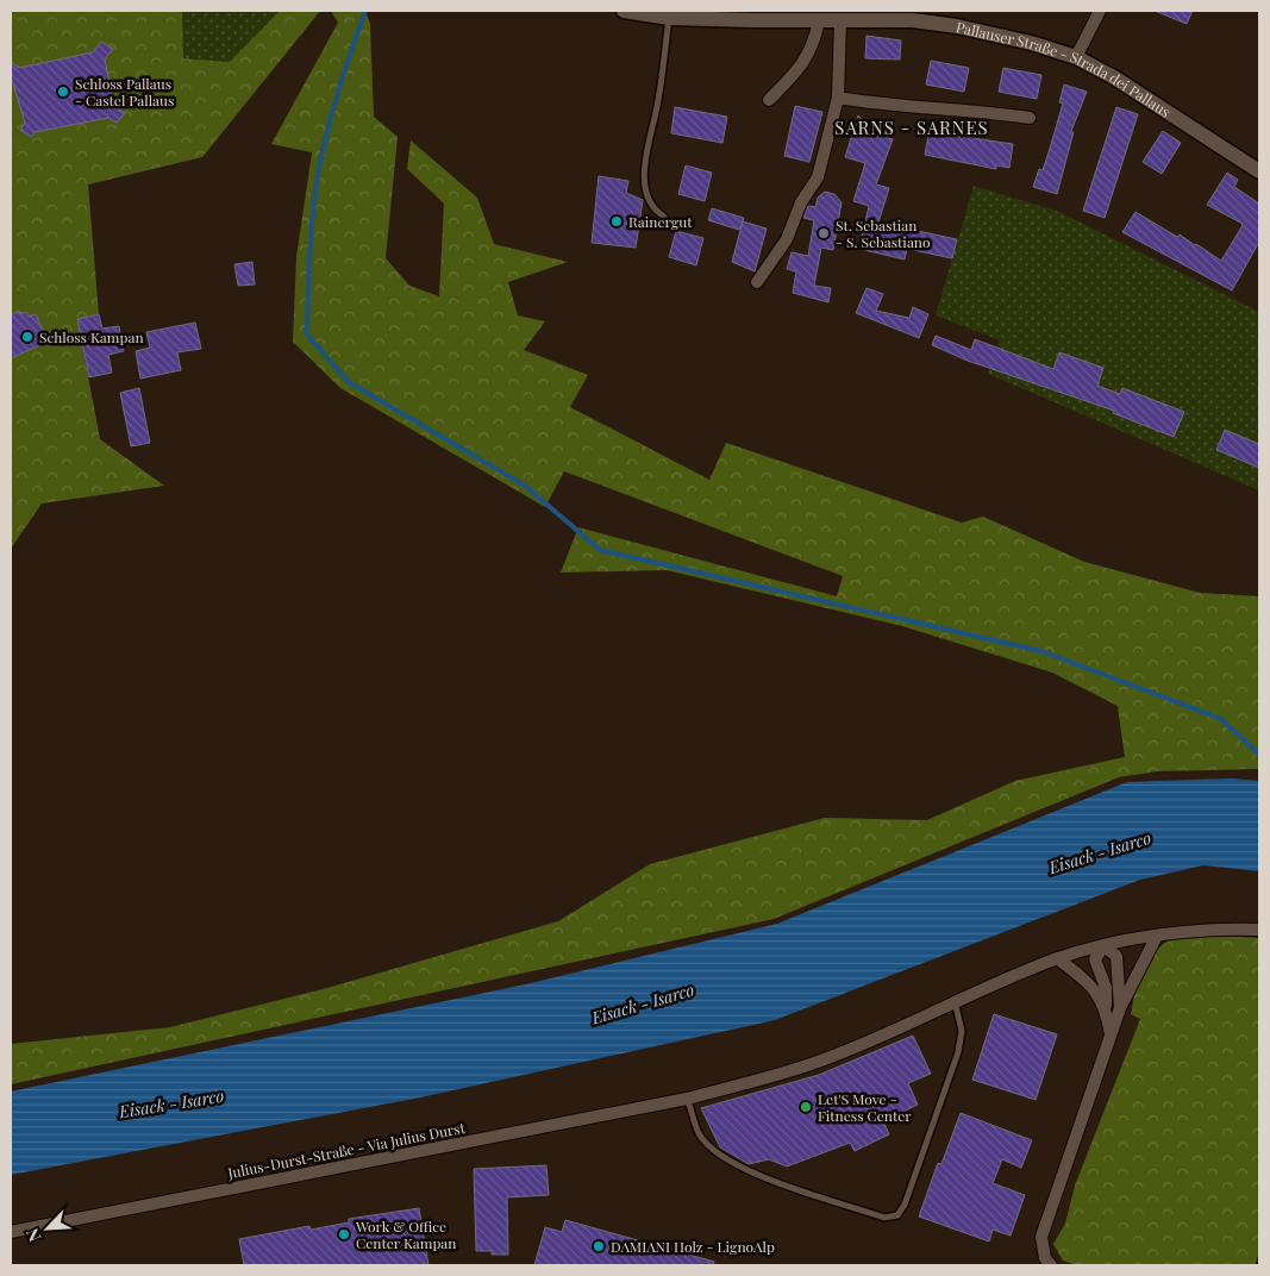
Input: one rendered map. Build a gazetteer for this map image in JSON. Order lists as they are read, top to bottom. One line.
{"streets":{"street":["Pallauser Straße - Strada dei Pallaus","Julius-Durst-Straße - Via Julius Durst"]},"districts":["SARNS - SARNES"],"water":["Eisack - Isarco"],"places":["Schloss Pallaus - Castel Pallaus","Rainergut","St. Sebastian - S. Sebastiano","Schloss Kampan","Let'S Move - Fitness Center","Work & Office Center Kampan","DAMIANI Holz - LignoAlp"],"north":"bottom left"}
